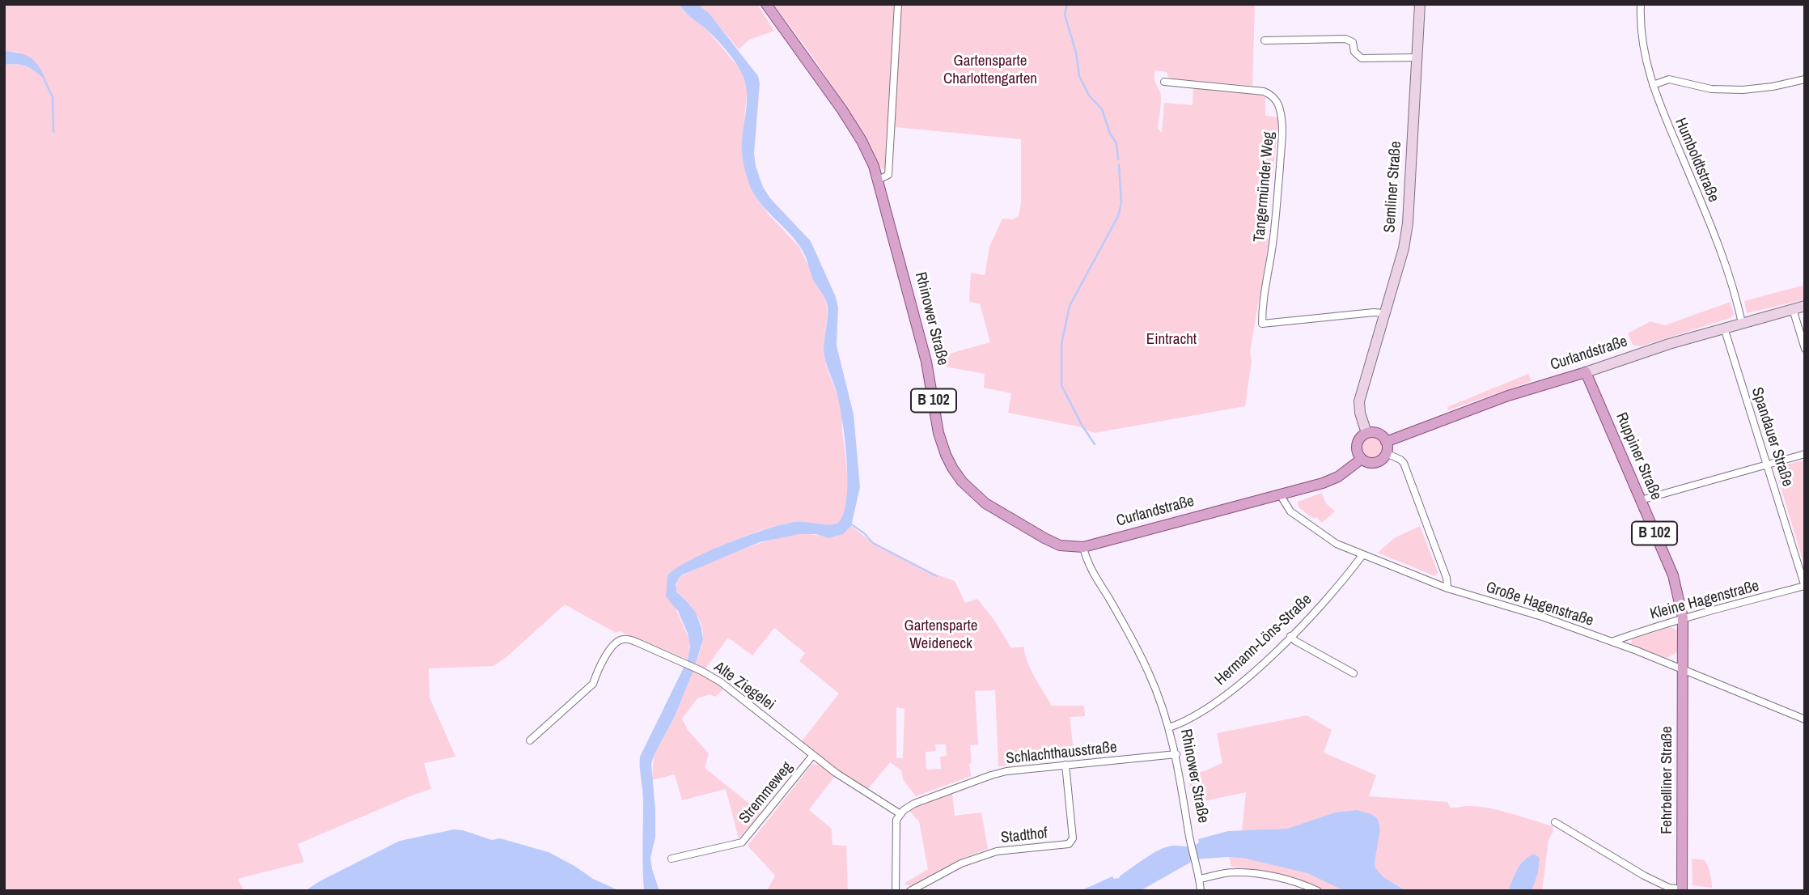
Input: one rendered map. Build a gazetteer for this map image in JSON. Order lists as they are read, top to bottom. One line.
{"streets":{"main road":["Rhinower Straße","Curlandstraße","B 102","Ruppiner Straße","Fehrbelliner Straße"],"street":["Humboldtstraße","Tangermünder Weg","Semliner Straße","Spandauer Straße","Kleine Hagenstraße","Große Hagenstraße","Hermann-Löns-Straße","Alte Ziegelei","Schlachthausstraße","Stremmeweg","Stadthof"]},"crossings":[["Humboldtstraße","Curlandstraße"],["Tangermünder Weg","Semliner Straße"],["Semliner Straße","Curlandstraße"],["Semliner Straße","B 102"],["Rhinower Straße","Curlandstraße"],["Rhinower Straße","Hermann-Löns-Straße"],["Rhinower Straße","Schlachthausstraße"],["Curlandstraße","B 102"],["Curlandstraße","Spandauer Straße"],["Curlandstraße","Ruppiner Straße"],["Curlandstraße","Große Hagenstraße"],["B 102","Ruppiner Straße"],["B 102","Kleine Hagenstraße"],["B 102","Große Hagenstraße"],["B 102","Fehrbelliner Straße"],["Spandauer Straße","Kleine Hagenstraße"],["Ruppiner Straße","Kleine Hagenstraße"],["Kleine Hagenstraße","Große Hagenstraße"],["Große Hagenstraße","Hermann-Löns-Straße"],["Große Hagenstraße","Fehrbelliner Straße"],["Alte Ziegelei","Schlachthausstraße"],["Alte Ziegelei","Stremmeweg"],["Schlachthausstraße","Stadthof"]],"parks":["Gartensparte Charlottengarten","Eintracht","Gartensparte Weideneck"]}
